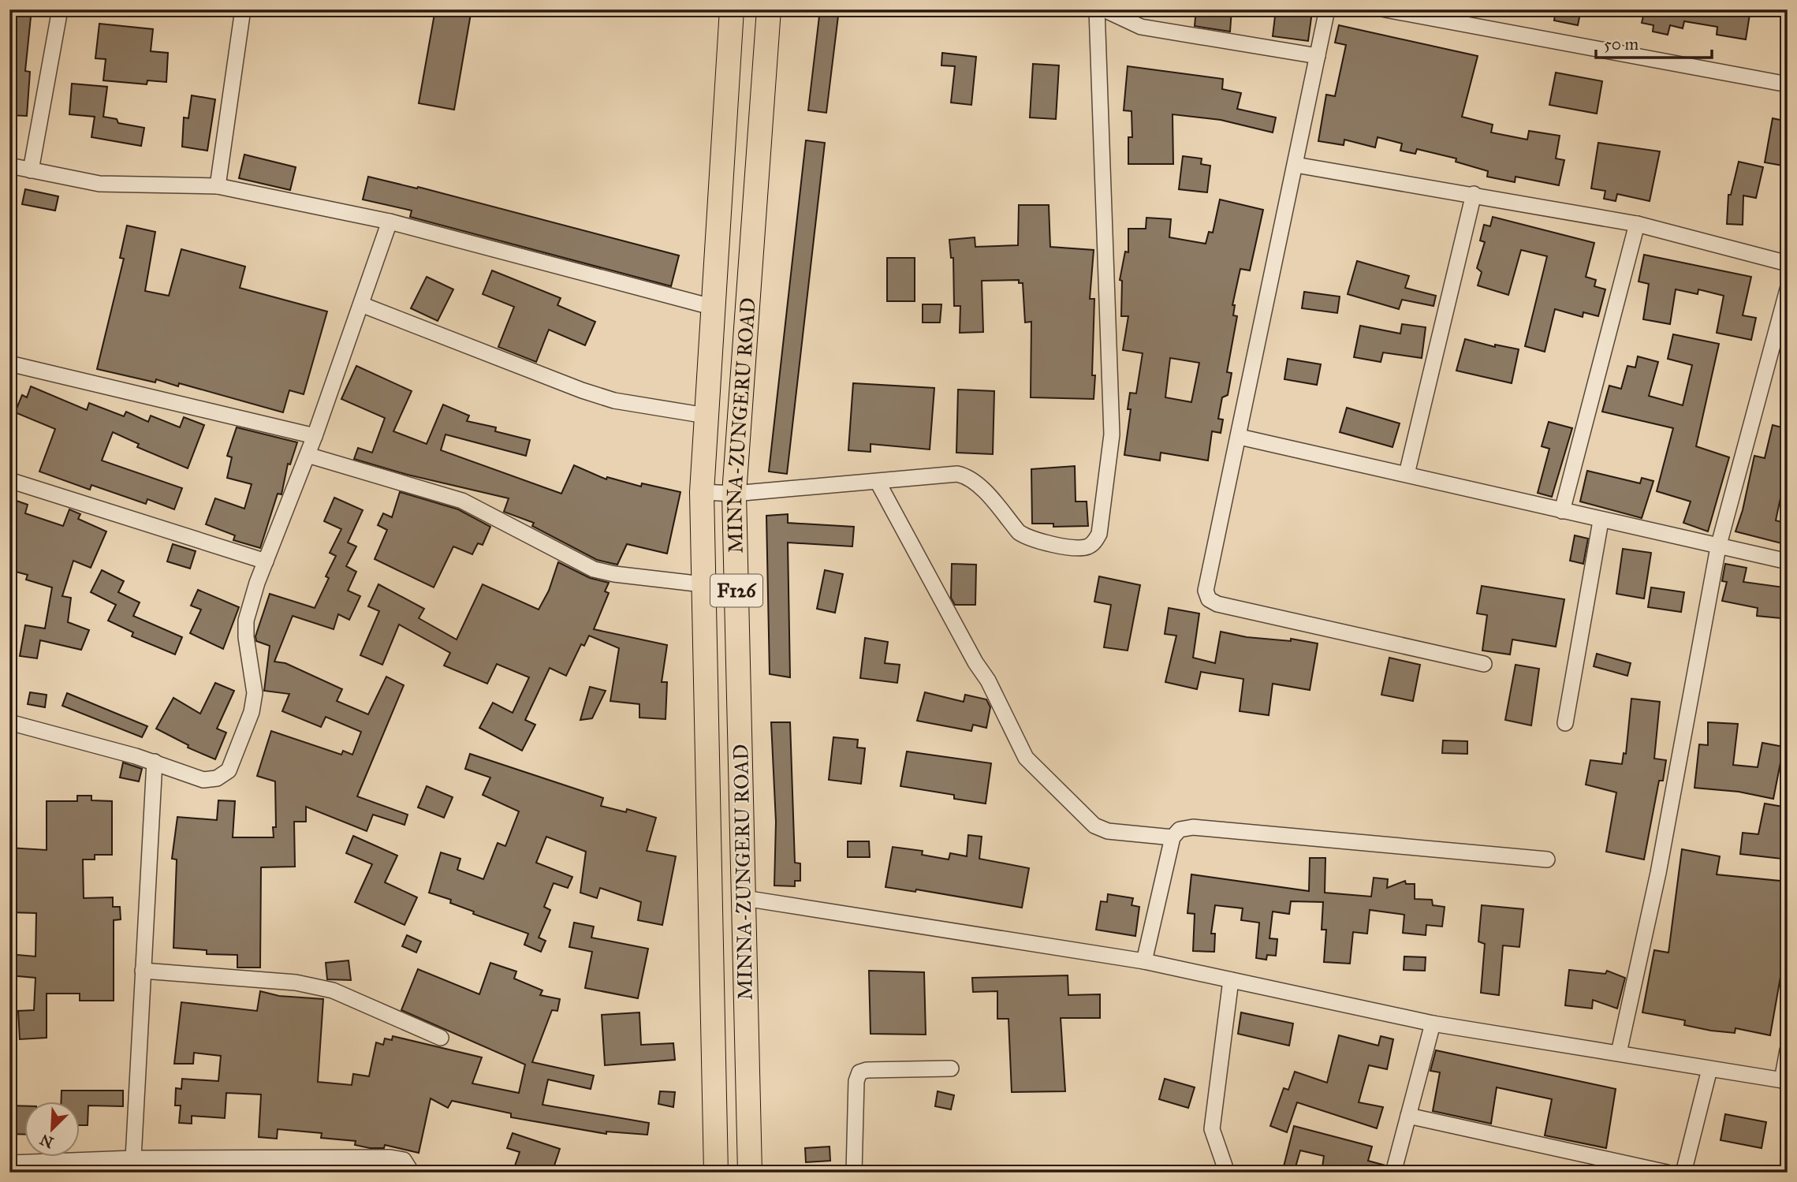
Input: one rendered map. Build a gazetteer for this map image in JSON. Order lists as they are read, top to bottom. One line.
{"streets":{"main road":["MINNA-ZUNGERU ROAD","F126"]},"scale_bar":"50 m","north":"bottom left"}
